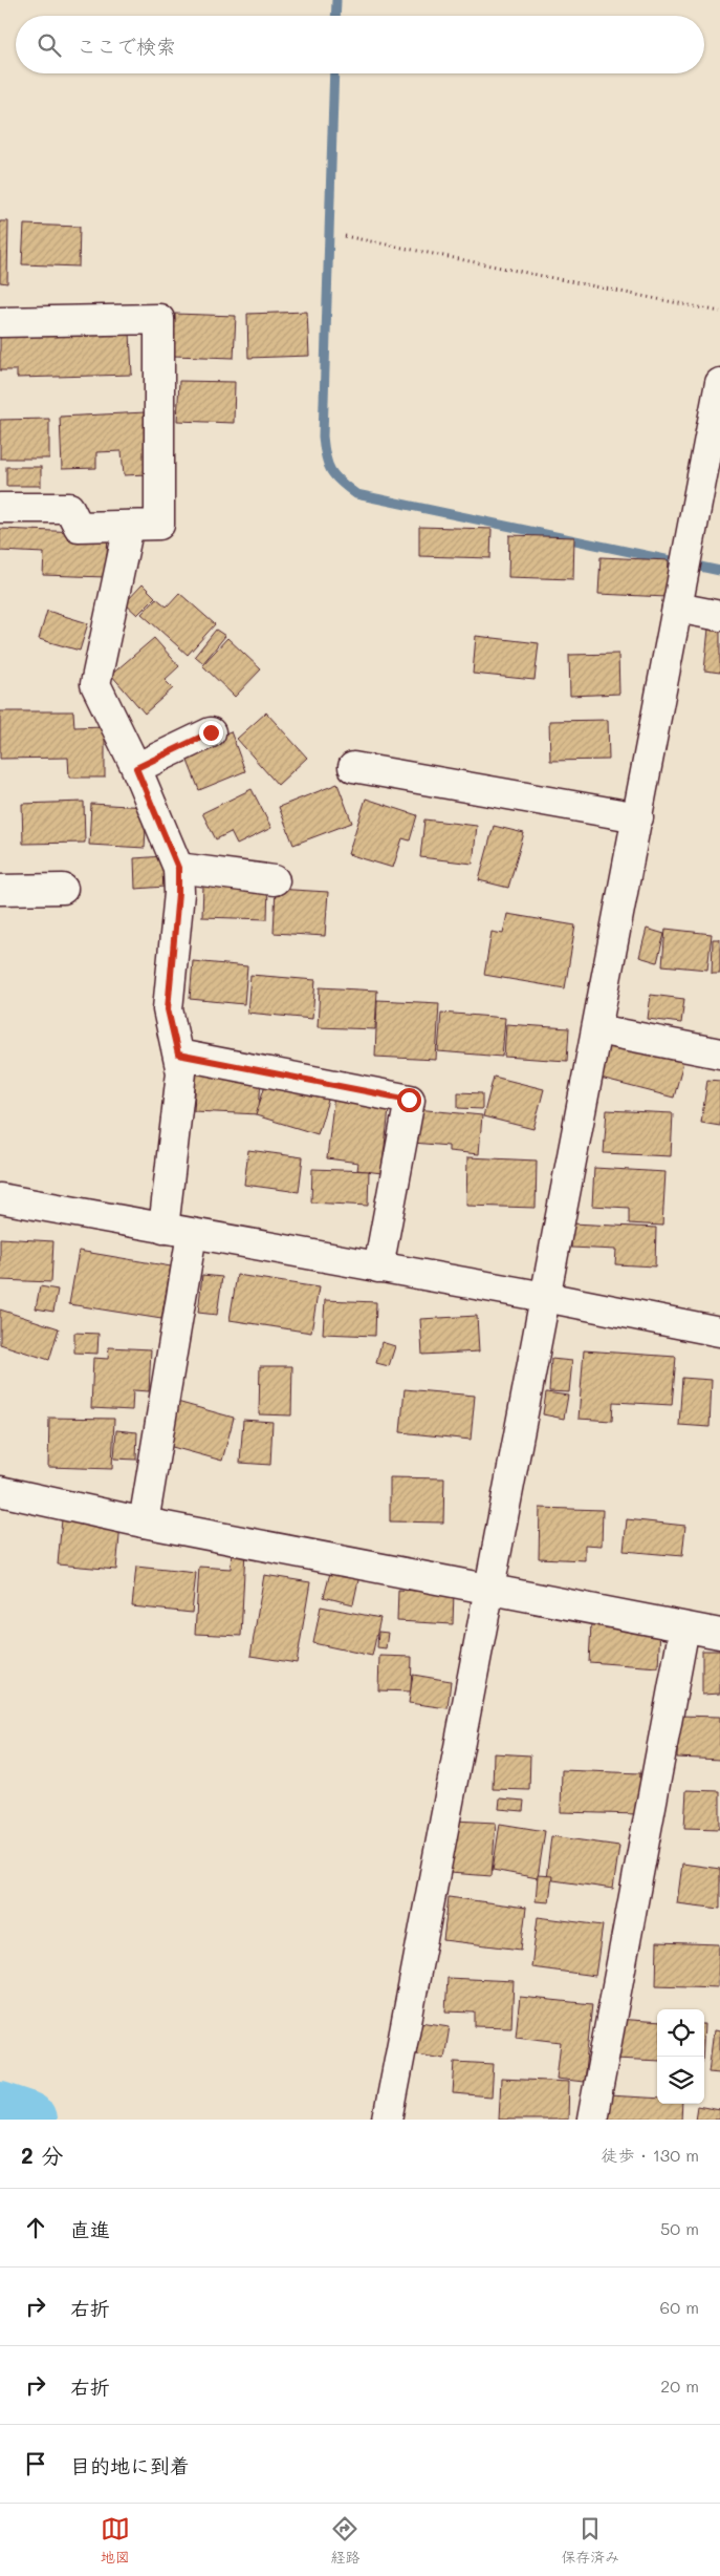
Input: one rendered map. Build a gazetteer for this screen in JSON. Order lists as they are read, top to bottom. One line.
{"page":{"search":"ここで検索","heading":["2 分","徒歩 · 130 m"],"list":[["直進","50 m"],["右折","60 m"],["右折","20 m"],"目的地に到着"],"nav":["地図","経路","保存済み"]}}
